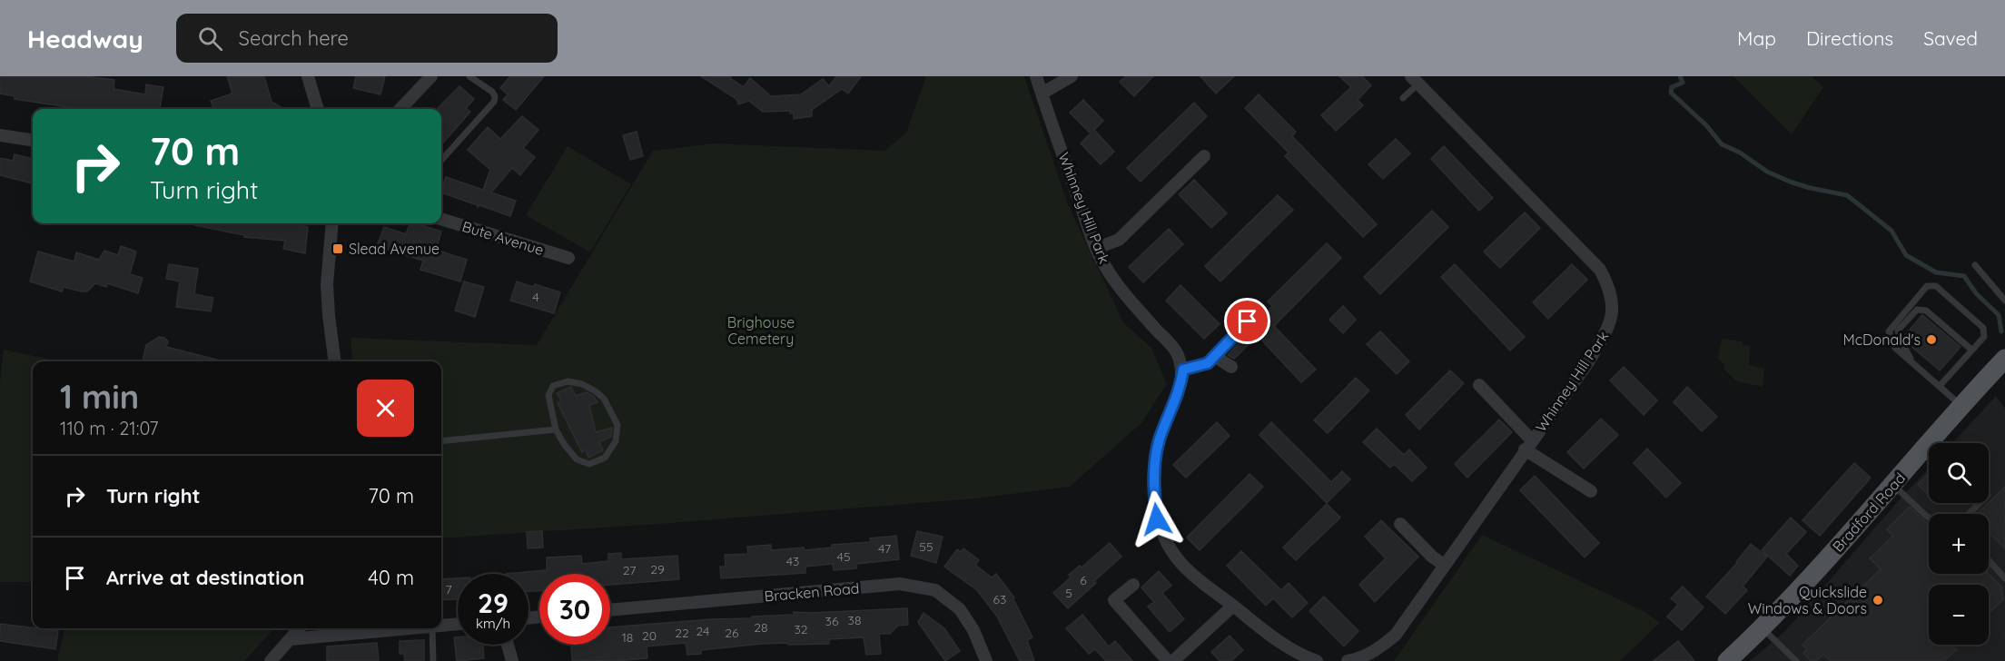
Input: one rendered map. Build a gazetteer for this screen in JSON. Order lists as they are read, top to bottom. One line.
{"streets":{"main road":["Bradford Road"],"street":["Whinney Hill Park","Bute Avenue","Bracken Road"]},"parks":["Brighouse Cemetery"],"places":{"transit":["Slead Avenue"],"other":["McDonald's","Quickslide Windows & Doors"]},"house_numbers":["4","55","47","45","43","29","27","6","7","5","63","38","36","28","32","24","22","26","20","18"],"page":{"header":"Headway","search":"Search here","nav":["Map","Directions","Saved"],"turn":["70 m","Turn right"],"heading":["1 min","110 m · 21:07"],"map_buttons":["+","−"],"list":[{"name":"Turn right","value":"70 m"},{"name":"Arrive at destination","value":"40 m"}],"speed":"29 km/h","limit":"30"}}
